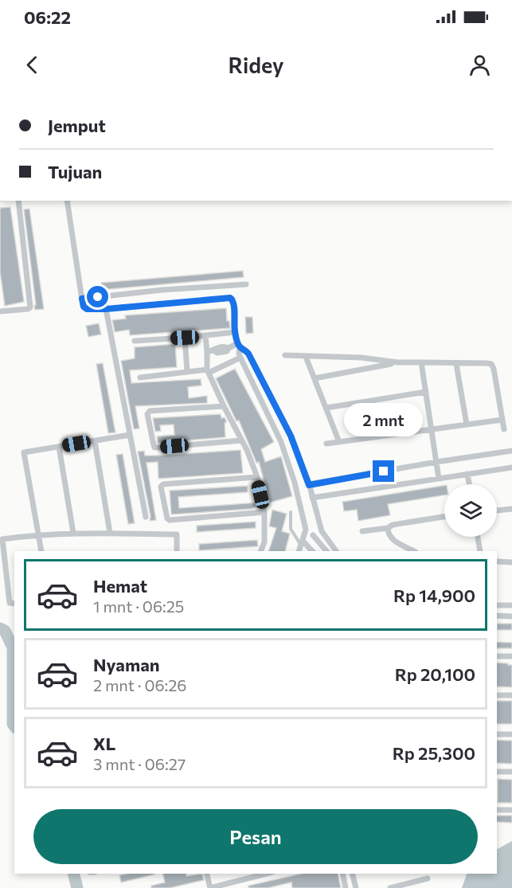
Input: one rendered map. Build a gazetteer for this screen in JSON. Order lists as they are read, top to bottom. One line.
{"page":{"status":"06:22","header":"Ridey","banner":["Jemput","Tujuan"],"bubble":"2 mnt","list":[{"name":"Hemat","note":"1 mnt · 06:25","value":"Rp 14,900"},{"name":"Nyaman","note":"2 mnt · 06:26","value":"Rp 20,100"},{"name":"XL","note":"3 mnt · 06:27","value":"Rp 25,300"}],"buttons":"Pesan"}}
